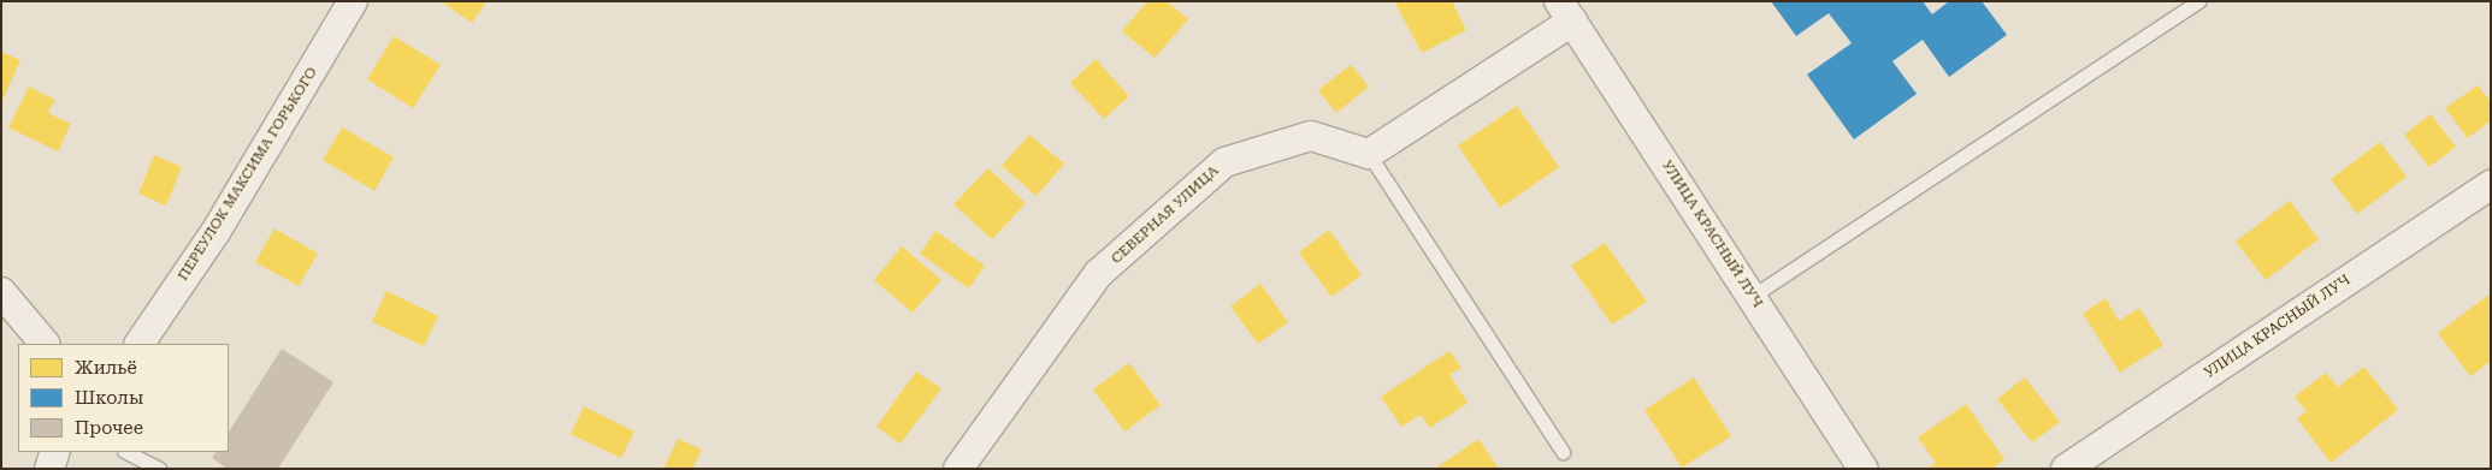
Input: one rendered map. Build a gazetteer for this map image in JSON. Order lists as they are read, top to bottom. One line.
{"streets":{"street":["ПЕРЕУЛОК МАКСИМА ГОРЬКОГО","СЕВЕРНАЯ УЛИЦА","УЛИЦА КРАСНЫЙ ЛУЧ"]},"legend":["Жильё","Школы","Прочее"]}
